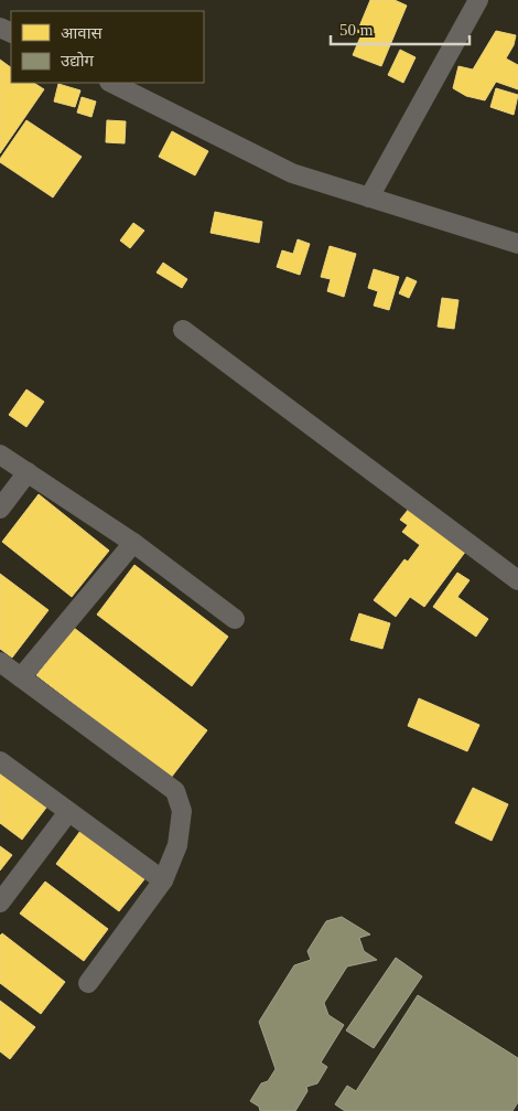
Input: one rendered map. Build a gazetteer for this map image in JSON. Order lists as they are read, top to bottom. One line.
{"legend":["आवास","उद्योग"],"scale_bar":"50 m"}
